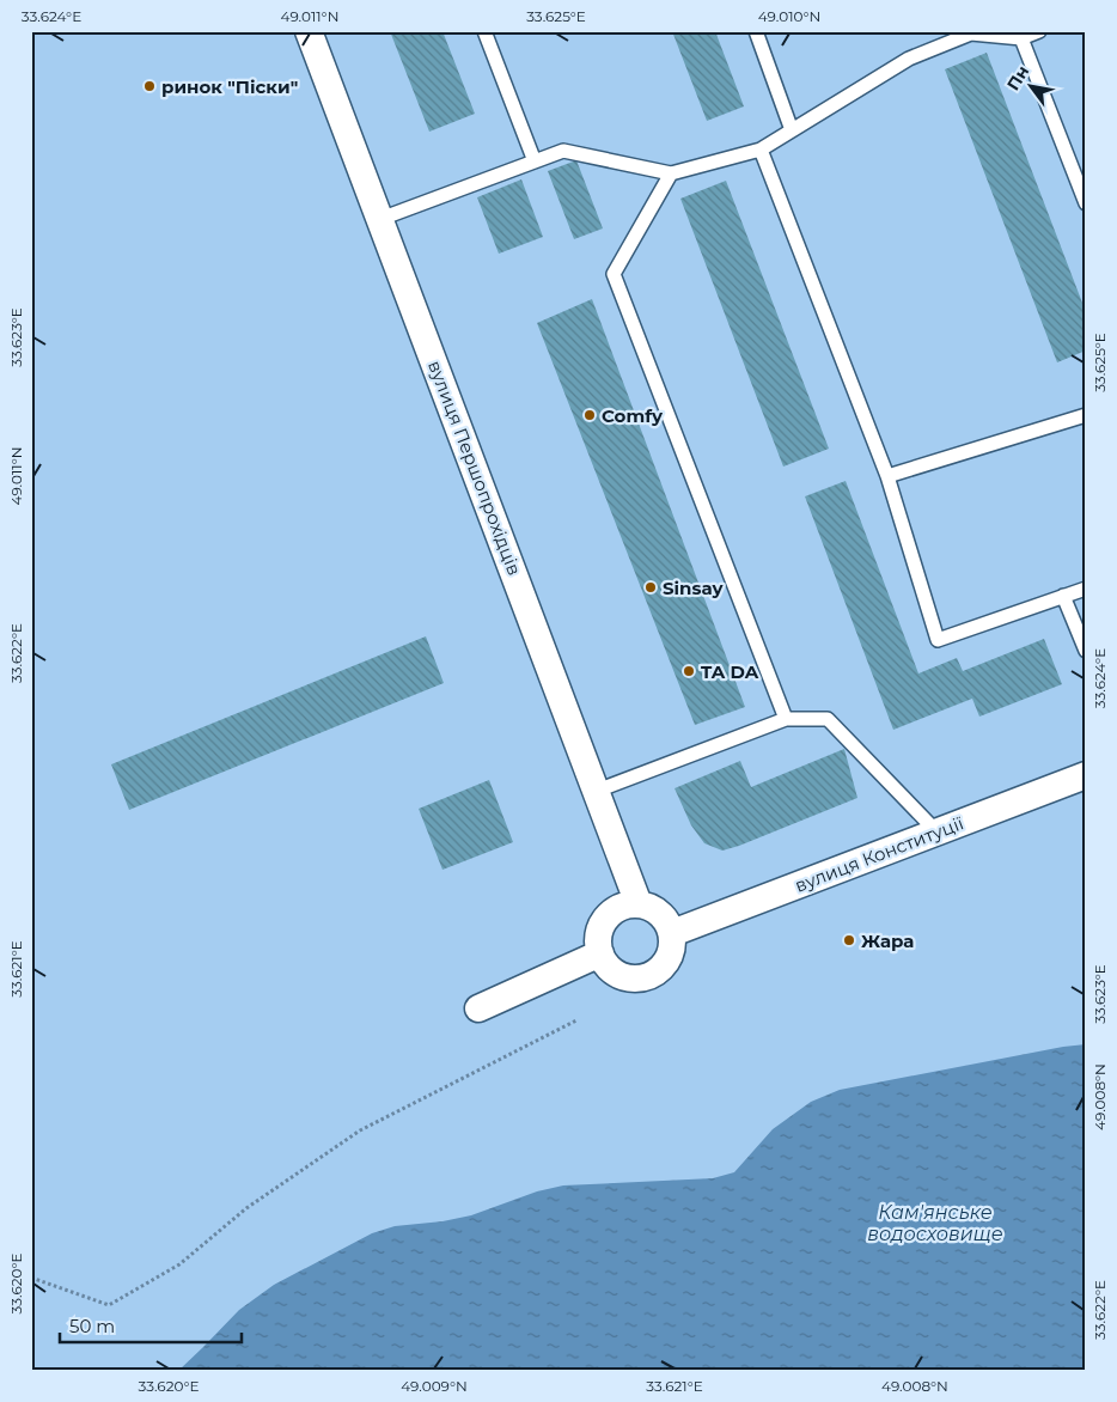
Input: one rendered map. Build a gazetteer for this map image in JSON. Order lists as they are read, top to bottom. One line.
{"streets":{"street":["вулиця Першопрохідців","вулиця Конституції"]},"crossings":[["вулиця Першопрохідців","вулиця Конституції"]],"water":["Кам'янське водосховище"],"places":["ринок \"Піски\"","Comfy","Sinsay","TA DA","Жара"],"scale_bar":"50 m","north":"top left","coordinates":["33.624°E","49.011°N","33.625°E","49.010°N","33.623°E","33.622°E","33.621°E","49.008°N","33.620°E","49.009°N"]}
